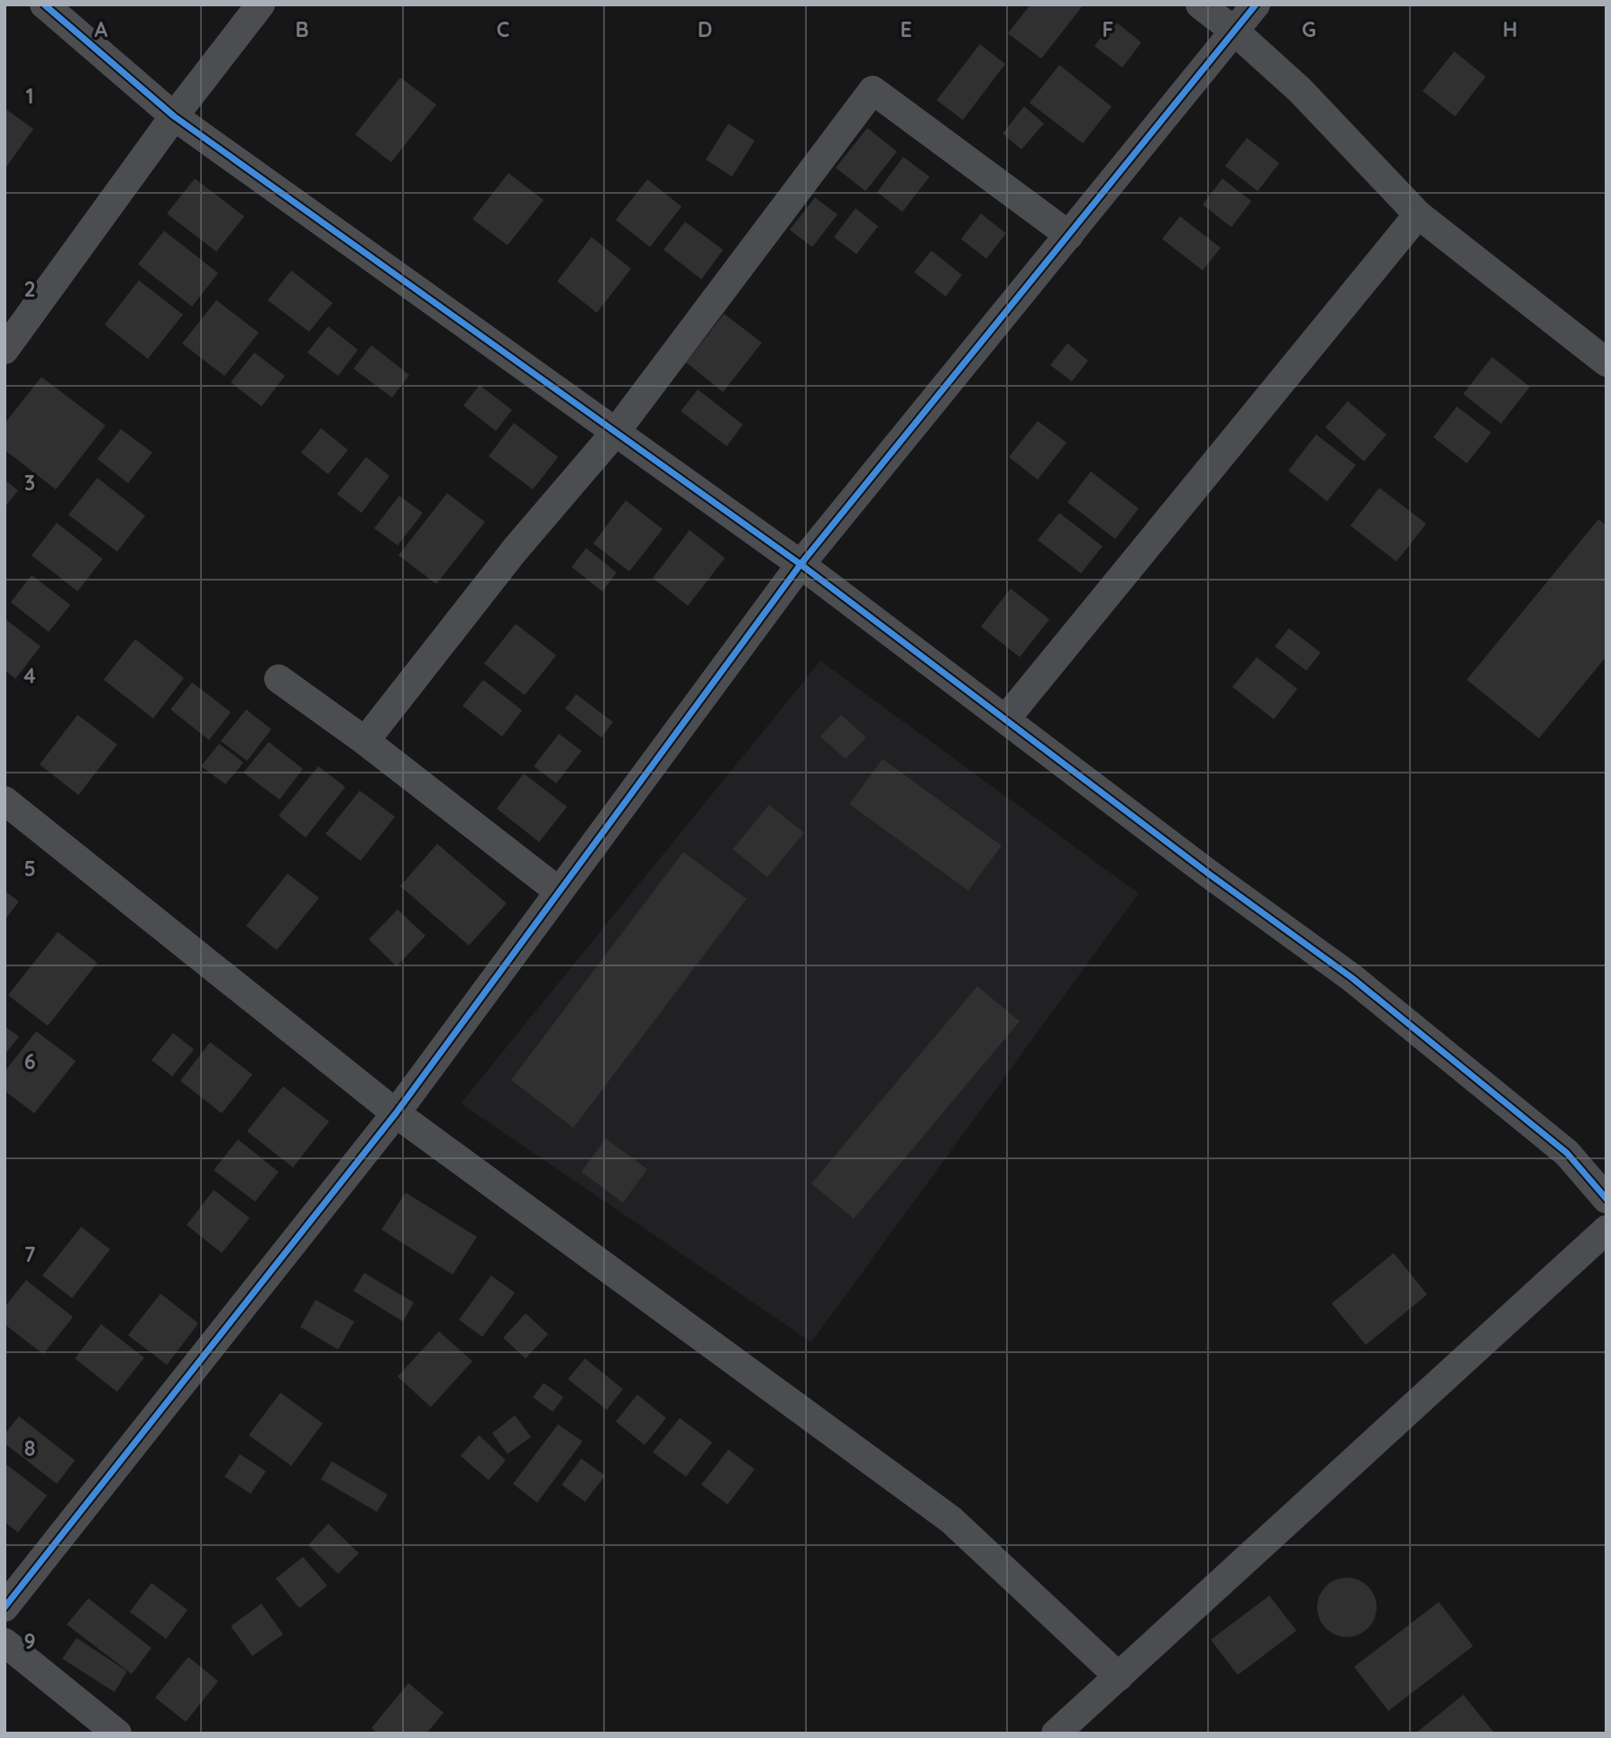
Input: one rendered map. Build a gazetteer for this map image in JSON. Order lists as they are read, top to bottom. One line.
{"grid":{"columns":["A","B","C","D","E","F","G","H"],"rows":["1","2","3","4","5","6","7","8","9"]}}
